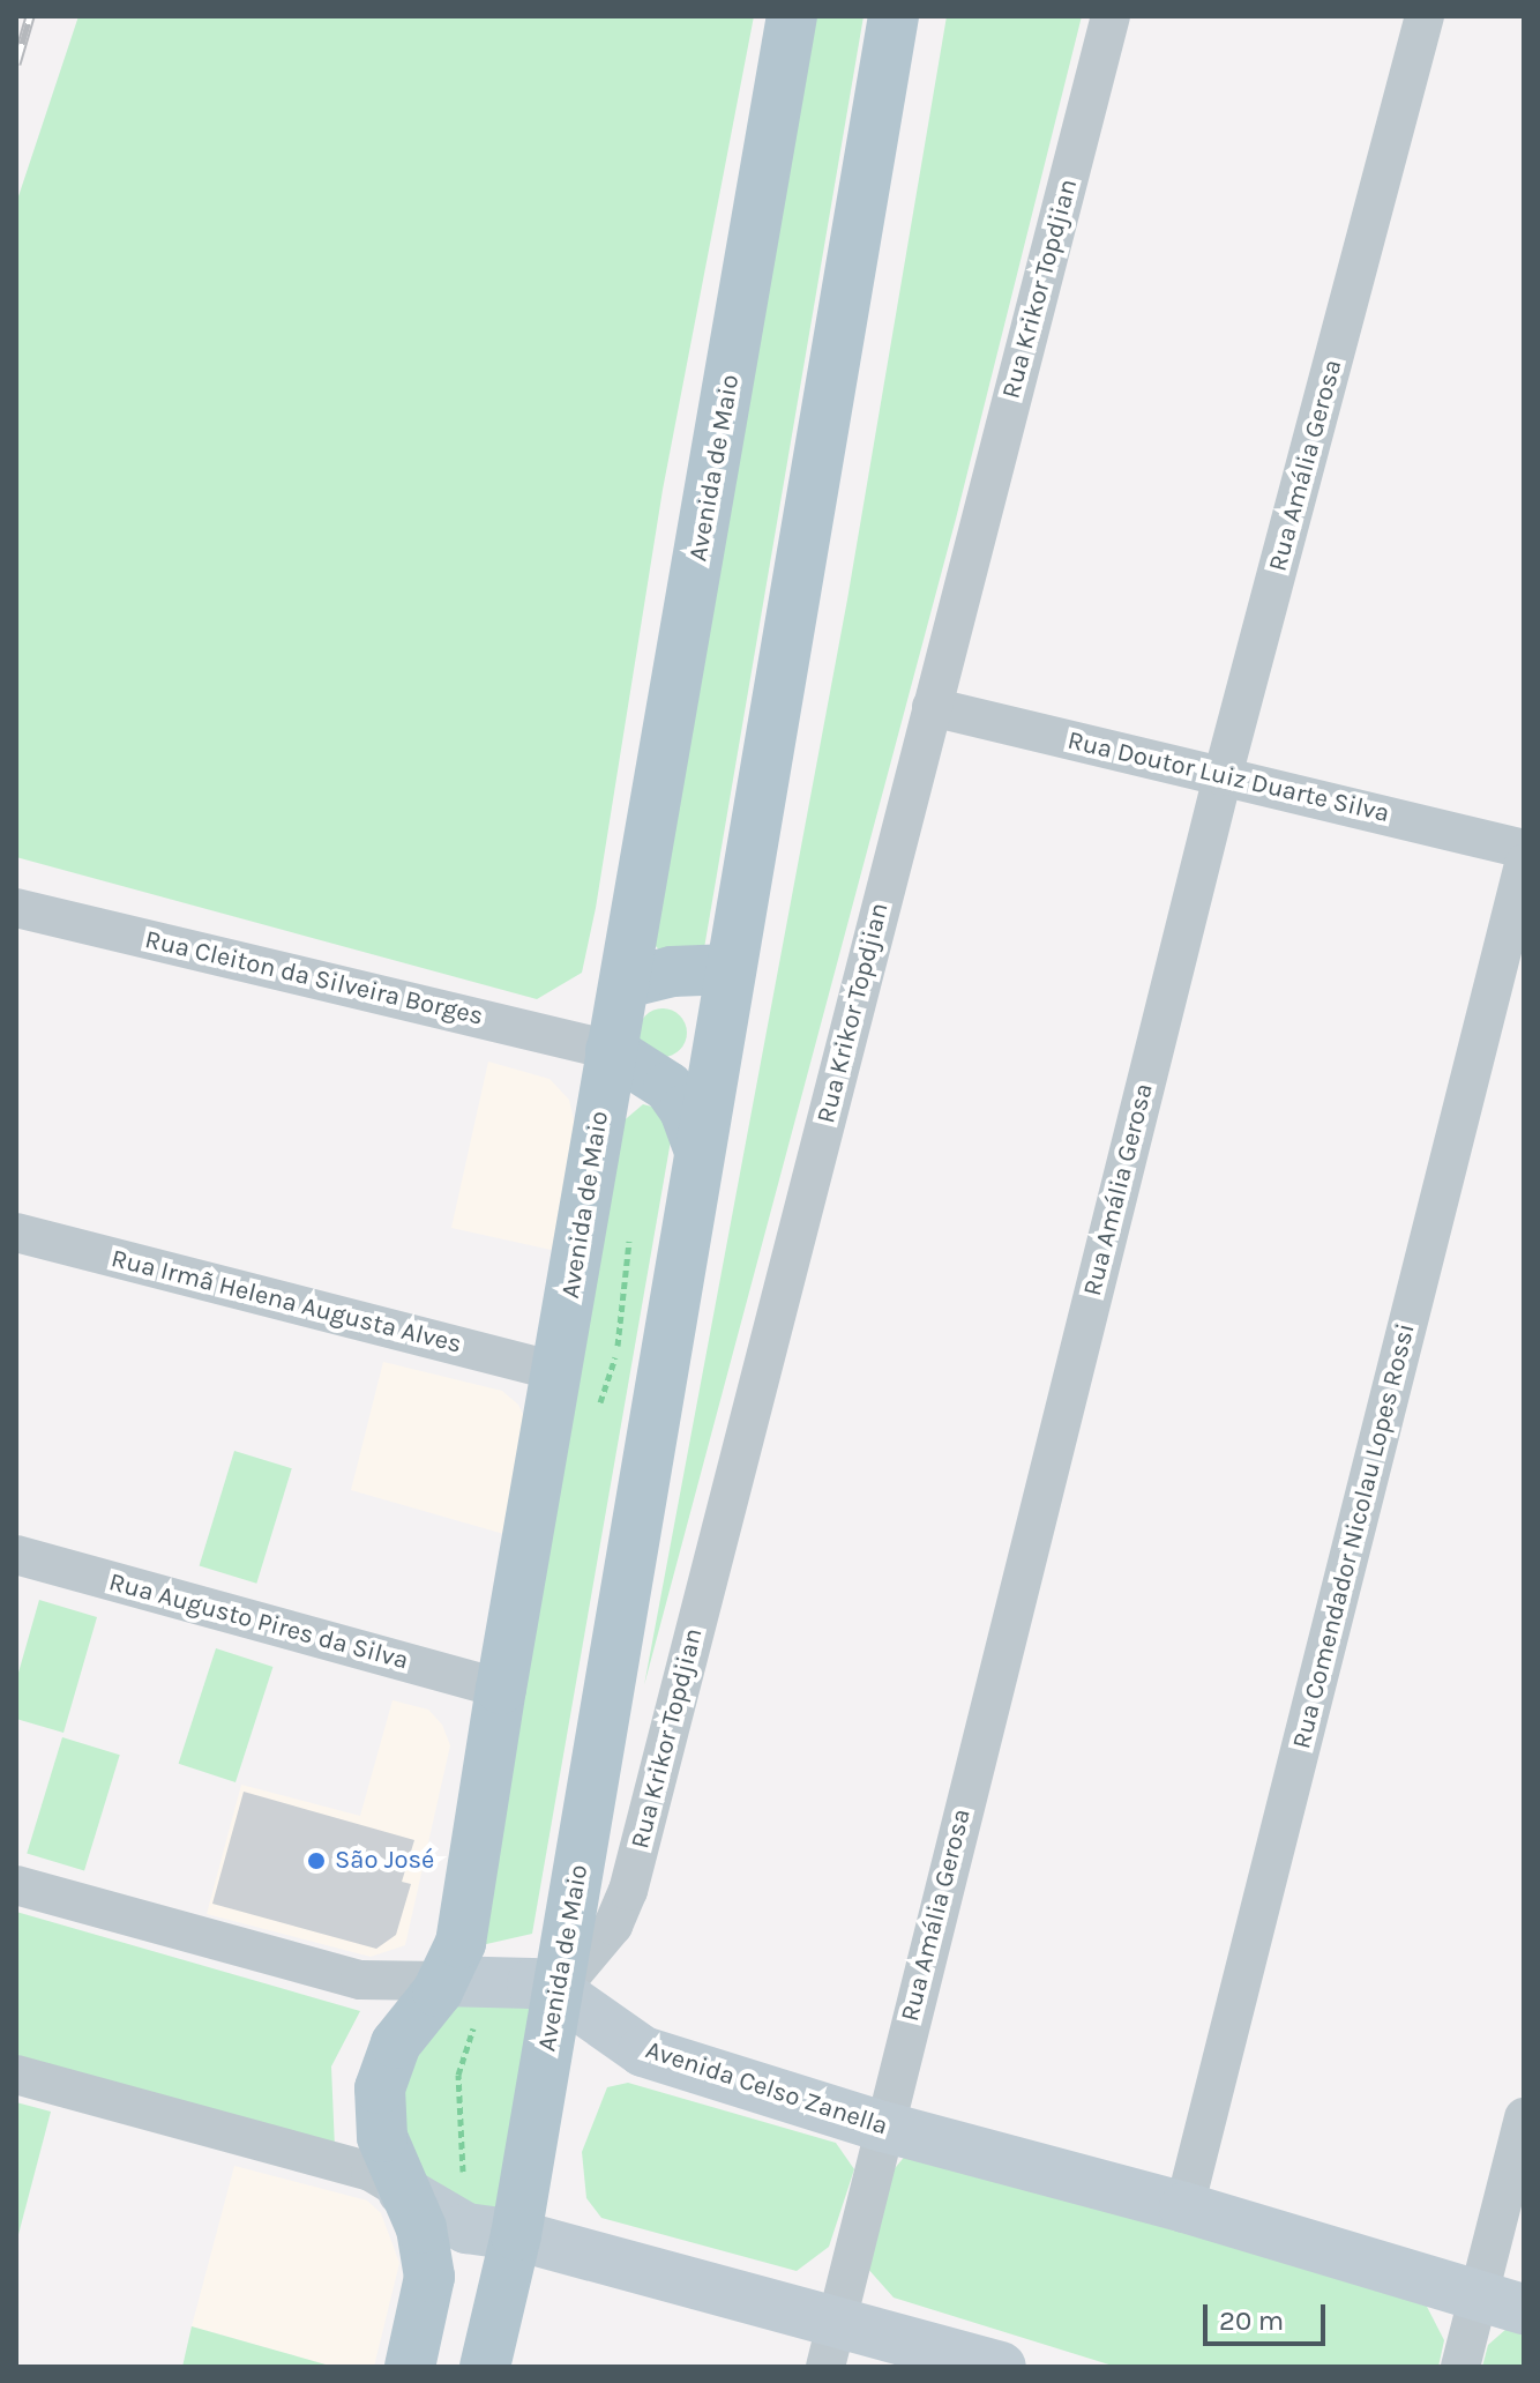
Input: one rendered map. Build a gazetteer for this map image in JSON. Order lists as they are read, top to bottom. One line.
{"streets":{"main road":["Avenida de Maio"],"street":["Rua Krikor Topdjian","Rua Amália Gerosa","Rua Doutor Luiz Duarte Silva","Rua Cleiton da Silveira Borges","Rua Irmã Helena Augusta Alves","Rua Comendador Nicolau Lopes Rossi","Rua Augusto Pires da Silva","Avenida Celso Zanella"]},"crossings":[["Rua Krikor Topdjian","Avenida de Maio"],["Rua Krikor Topdjian","Rua Doutor Luiz Duarte Silva"],["Rua Krikor Topdjian","Avenida Celso Zanella"],["Rua Amália Gerosa","Rua Doutor Luiz Duarte Silva"],["Rua Amália Gerosa","Avenida Celso Zanella"],["Avenida de Maio","Rua Cleiton da Silveira Borges"],["Avenida de Maio","Rua Irmã Helena Augusta Alves"],["Avenida de Maio","Rua Augusto Pires da Silva"],["Avenida de Maio","Avenida Celso Zanella"],["Rua Comendador Nicolau Lopes Rossi","Avenida Celso Zanella"]],"places":["São José"],"scale_bar":"20 m"}
